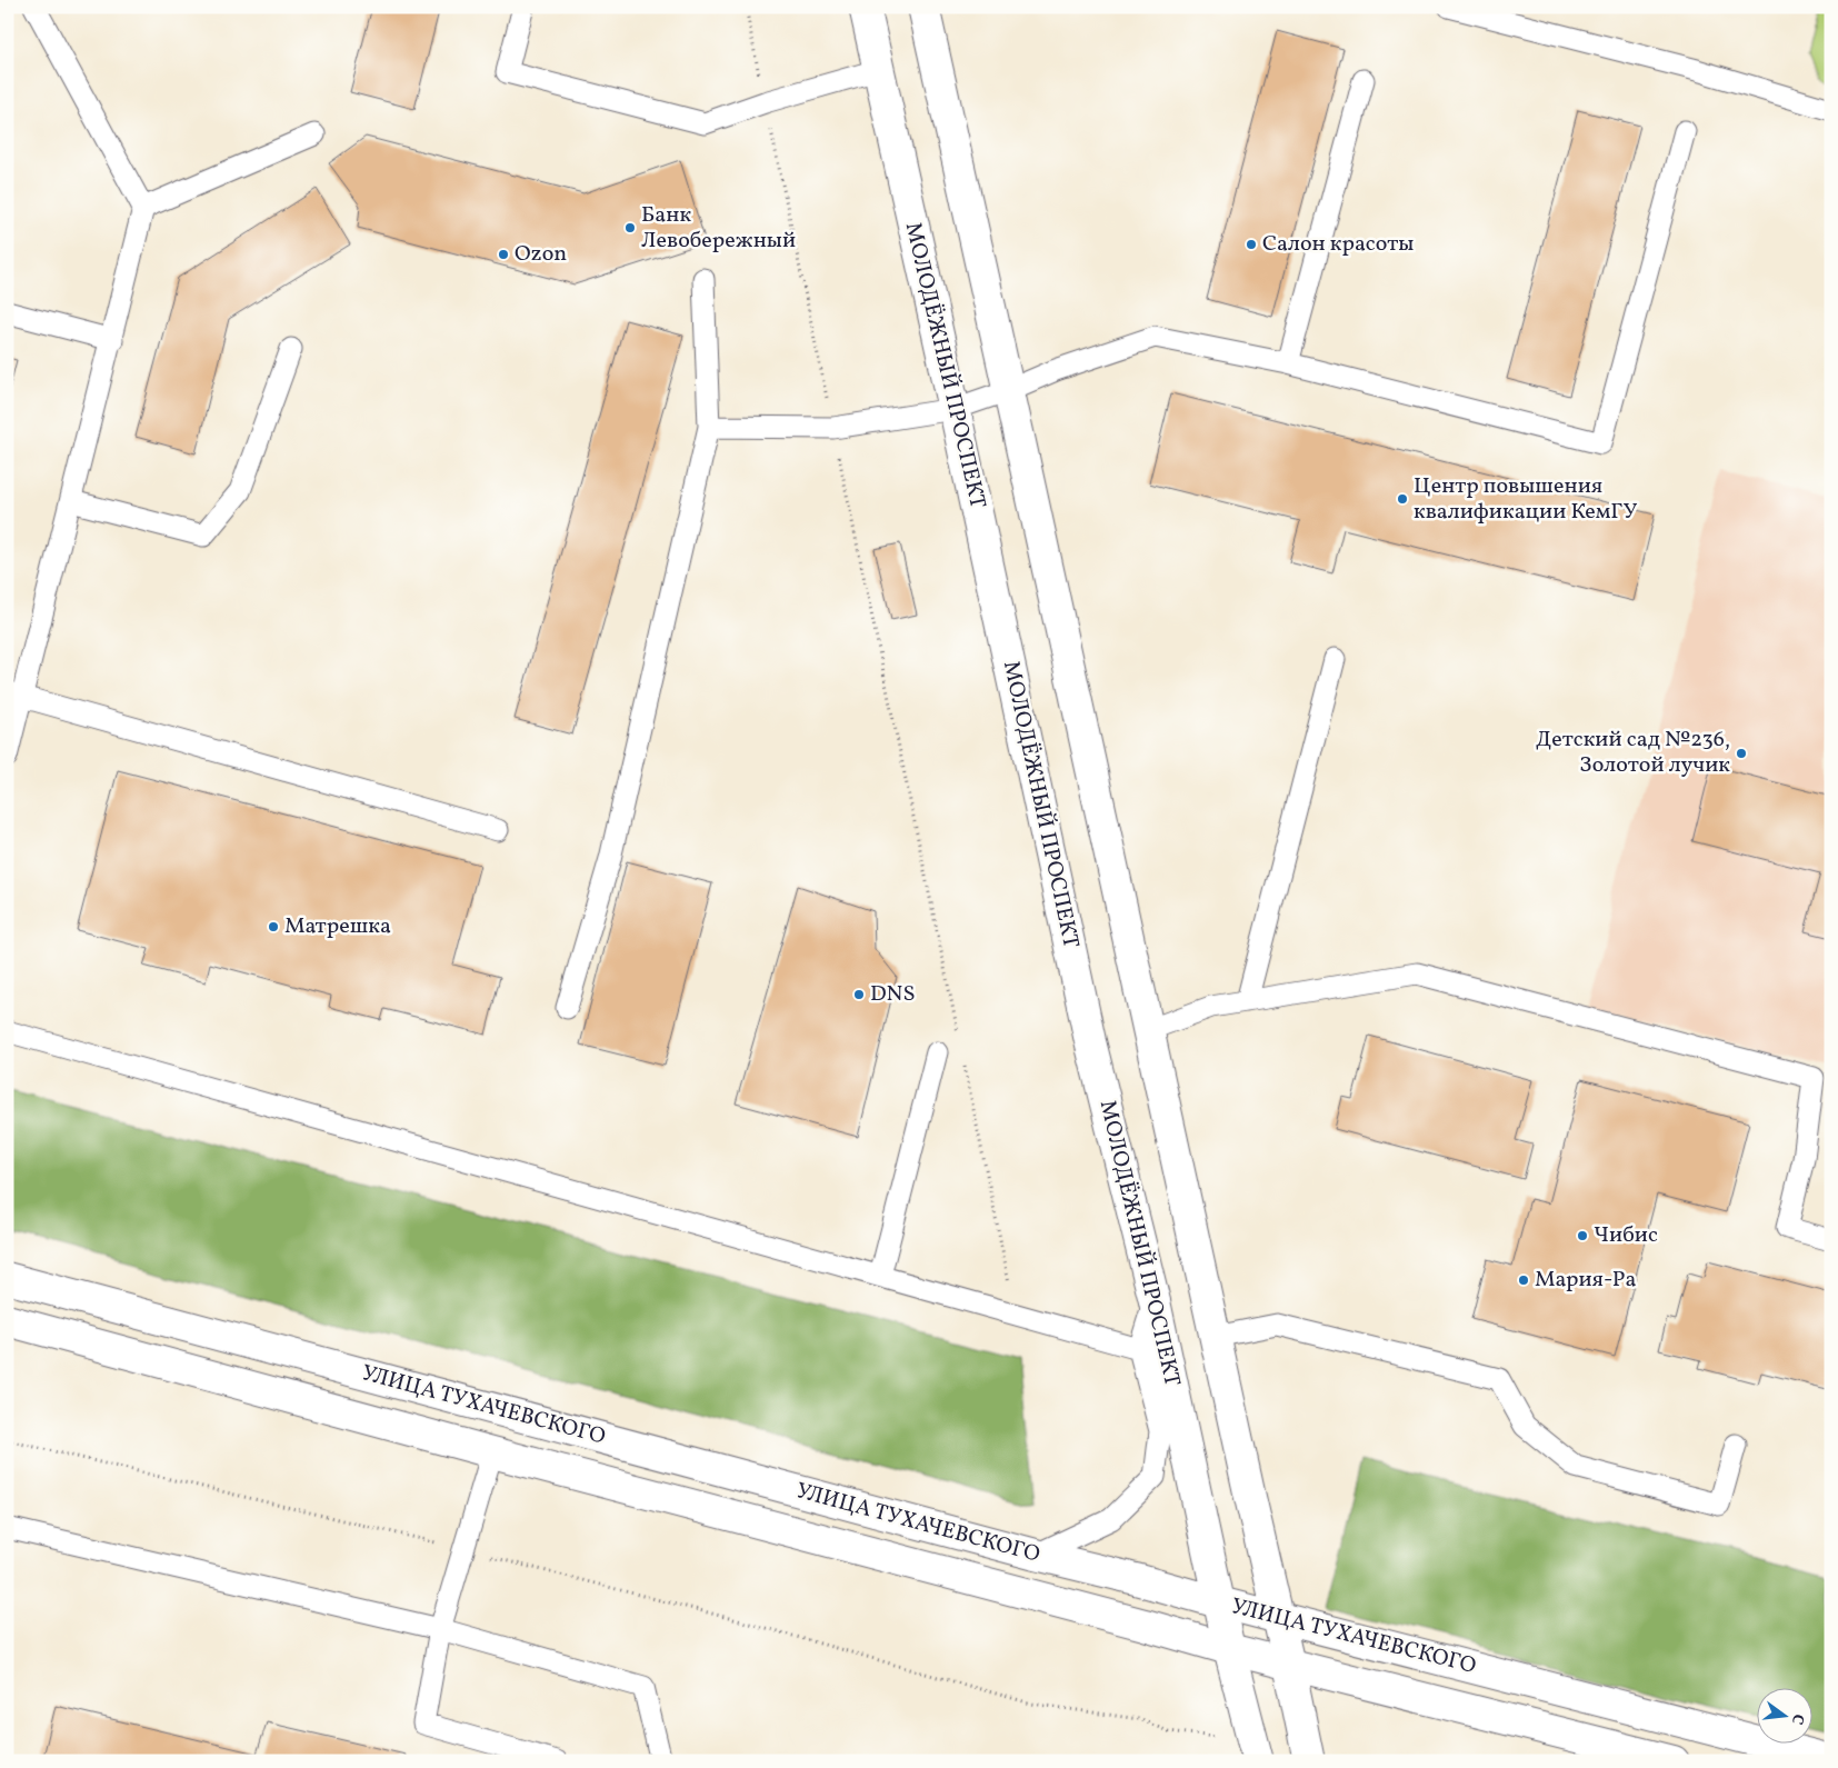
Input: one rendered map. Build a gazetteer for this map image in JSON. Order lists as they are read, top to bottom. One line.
{"streets":{"main road":["МОЛОДЁЖНЫЙ ПРОСПЕКТ","УЛИЦА ТУХАЧЕВСКОГО"]},"crossings":[["МОЛОДЁЖНЫЙ ПРОСПЕКТ","УЛИЦА ТУХАЧЕВСКОГО"]],"places":["Банк Левобережный","Салон красоты","Ozon","Центр повышения квалификации КемГУ","Детский сад №236, Золотой лучик","Матрешка","DNS","Чибис","Мария-Ра"],"north":"right"}
